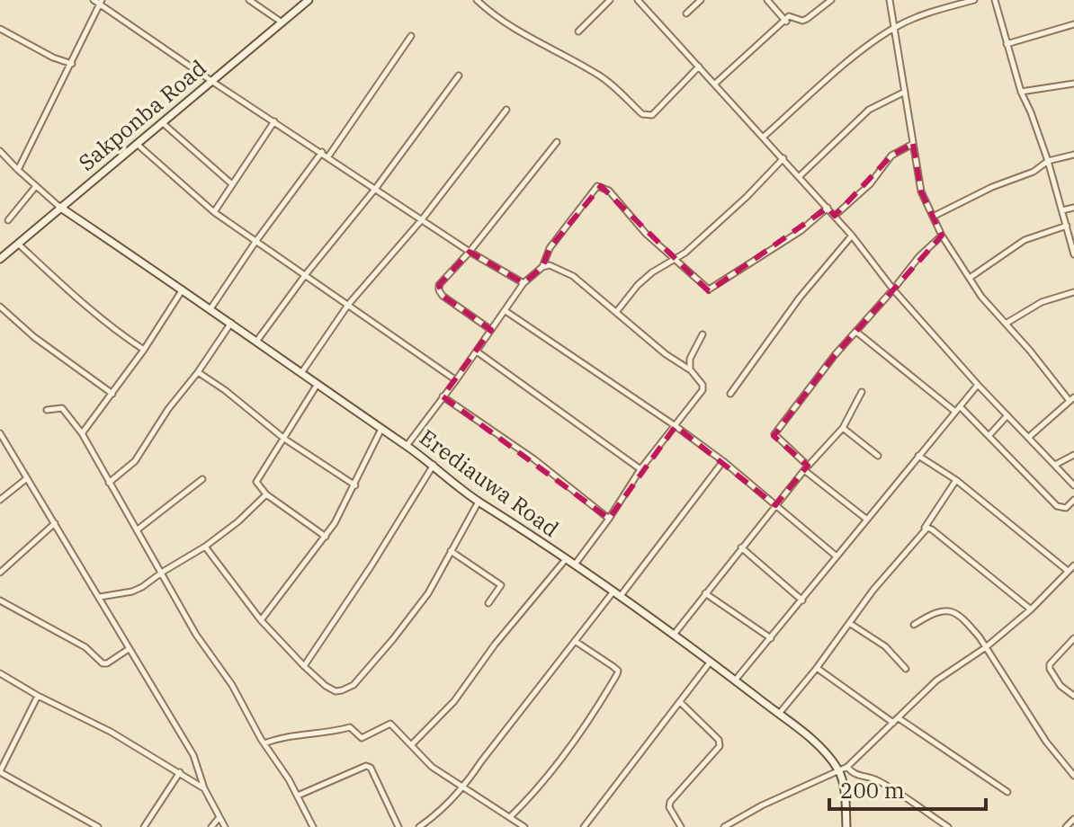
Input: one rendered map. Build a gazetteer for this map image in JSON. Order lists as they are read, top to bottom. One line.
{"streets":{"street":["Sakponba Road","Erediauwa Road"]},"crossings":[["Sakponba Road","Erediauwa Road"]],"scale_bar":"200 m"}
